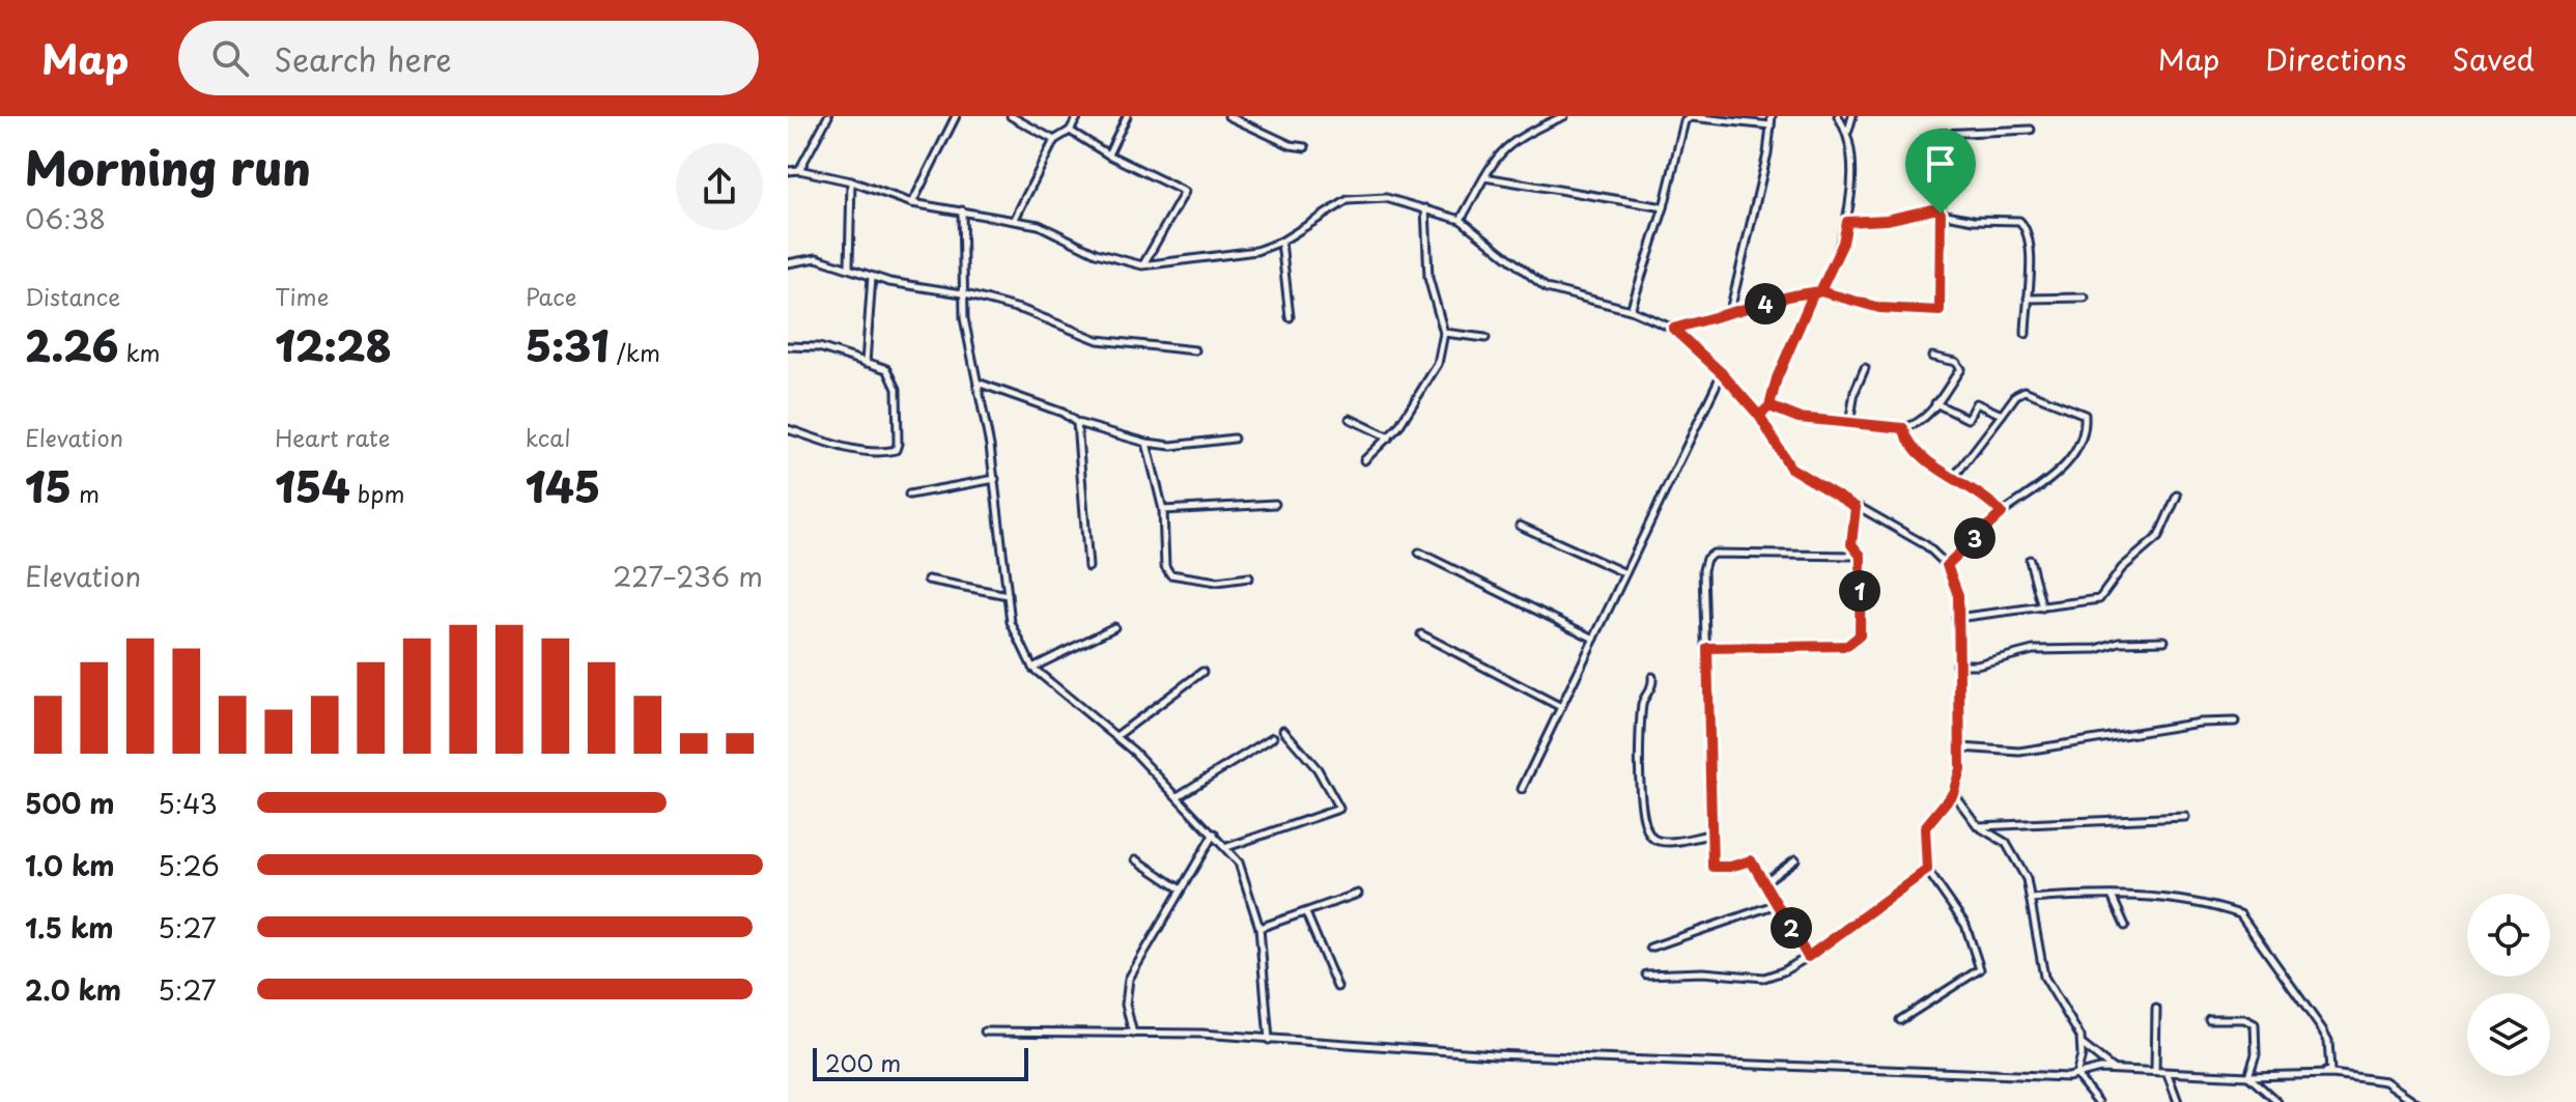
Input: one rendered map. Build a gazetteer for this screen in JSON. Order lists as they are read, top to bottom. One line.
{"scale_bar":"200 m","page":{"header":"Map","search":"Search here","nav":["Map","Directions","Saved"],"heading":["Morning run","06:38"],"stats":[["Distance","2.26 km"],["Time","12:28"],["Pace","5:31 /km"],["Elevation","15 m"],["Heart rate","154 bpm"],["kcal","145"]],"pins":["4","3","1","2"],"chart":["Elevation","227–236 m"],"list":[{"name":"500 m","note":"5:43"},{"name":"1.0 km","note":"5:26"},{"name":"1.5 km","note":"5:27"},{"name":"2.0 km","note":"5:27"}],"scale":"200 m"}}
